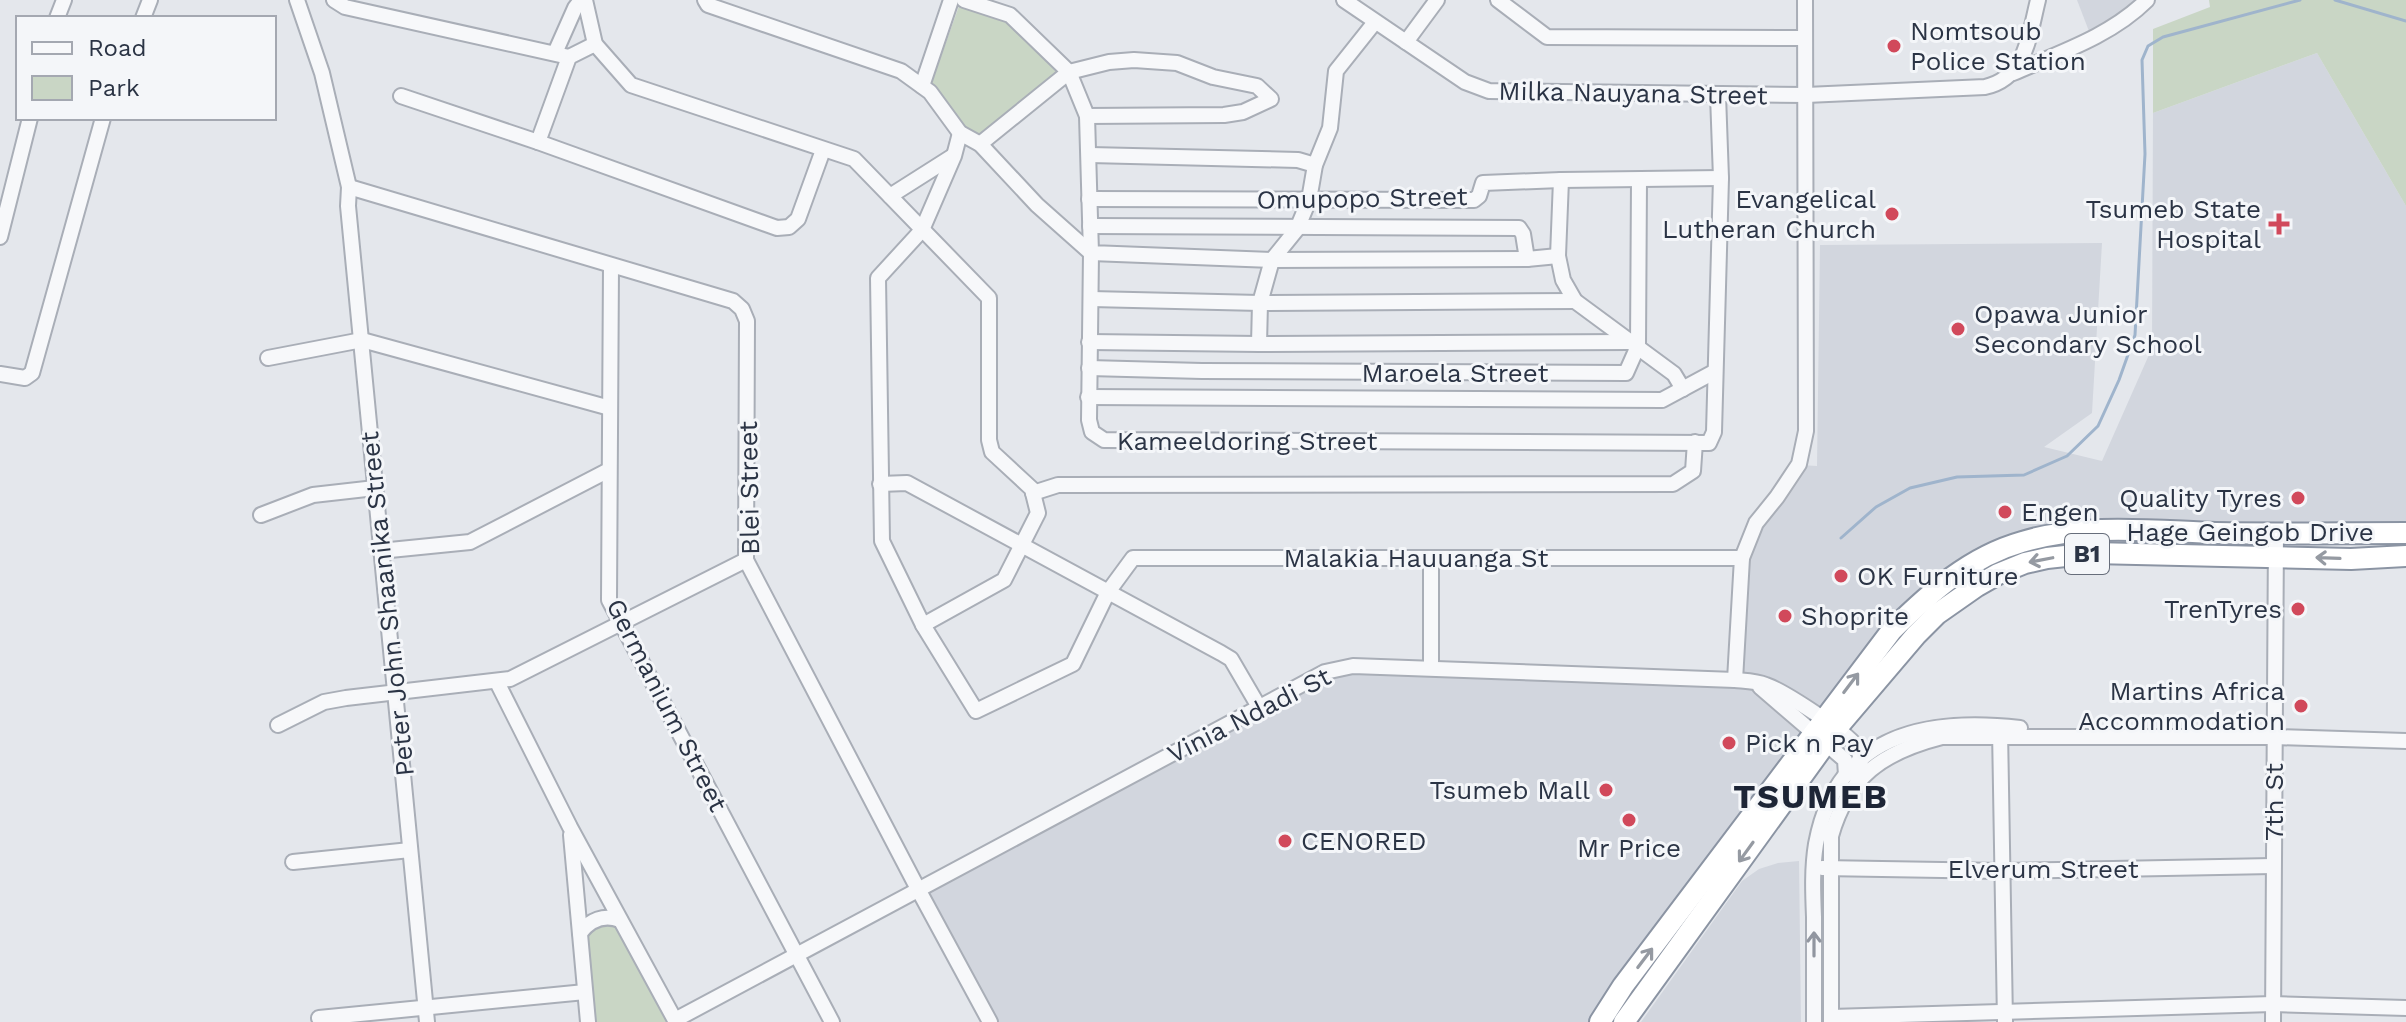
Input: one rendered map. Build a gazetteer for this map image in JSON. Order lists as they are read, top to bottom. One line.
{"streets":{"highway":["Hage Geingob Drive","B1"],"street":["Milka Nauyana Street","Omupopo Street","Maroela Street","Kameeldoring Street","Blei Street","Malakia Hauuanga St","Peter John Shaanika Street","Germanium Street","Vinia Ndadi St","7th St","Elverum Street"]},"crossings":[["Omupopo Street","Kameeldoring Street"],["Maroela Street","Kameeldoring Street"],["Blei Street","Peter John Shaanika Street"],["Blei Street","Germanium Street"],["Blei Street","Vinia Ndadi St"],["Hage Geingob Drive","Vinia Ndadi St"],["Hage Geingob Drive","7th St"],["Germanium Street","Vinia Ndadi St"],["7th St","Elverum Street"]],"districts":["TSUMEB"],"places":{"other":["Nomtsoub Police Station","Evangelical Lutheran Church","Opawa Junior Secondary School","Quality Tyres","Engen","OK Furniture","TrenTyres","Shoprite","Martins Africa Accommodation","Pick n Pay","Tsumeb Mall","Mr Price","CENORED"],"health":["Tsumeb State Hospital"]},"legend":["Road","Park"]}
